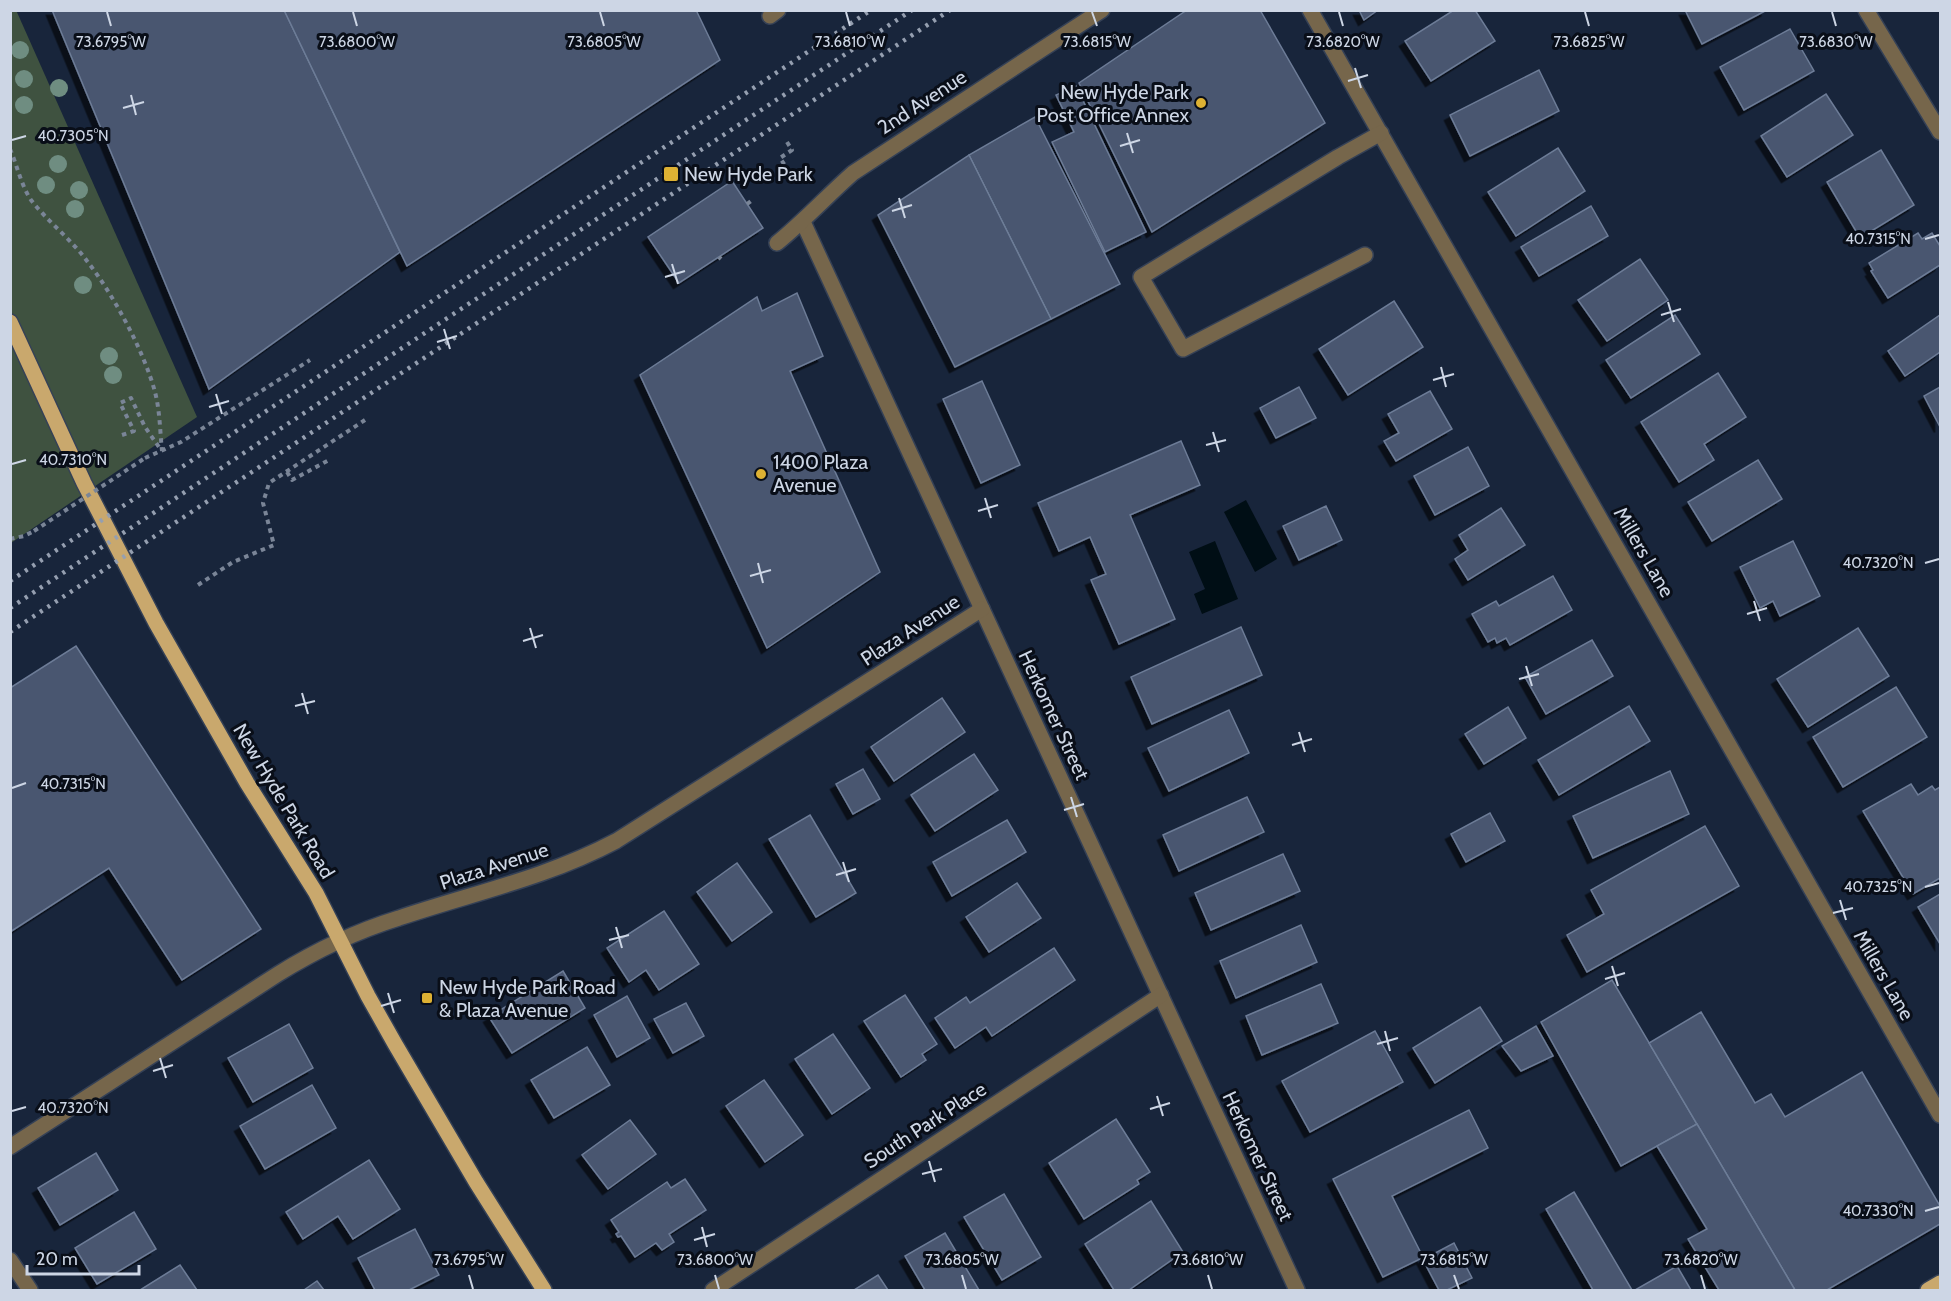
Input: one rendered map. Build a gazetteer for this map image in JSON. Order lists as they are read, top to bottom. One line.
{"streets":{"main road":["New Hyde Park Road"],"street":["2nd Avenue","Millers Lane","Plaza Avenue","Herkomer Street","South Park Place"]},"crossings":[["2nd Avenue","Herkomer Street"],["Plaza Avenue","Herkomer Street"],["Plaza Avenue","New Hyde Park Road"],["Herkomer Street","South Park Place"]],"places":{"other":["New Hyde Park Post Office Annex","1400 Plaza Avenue"],"transit":["New Hyde Park","New Hyde Park Road & Plaza Avenue"]},"scale_bar":"20 m","coordinates":["73.6795°W","73.6800°W","73.6805°W","73.6810°W","73.6815°W","73.6820°W","73.6825°W","73.6830°W","40.7305°N","40.7315°N","40.7310°N","40.7320°N","40.7325°N","40.7330°N"]}
